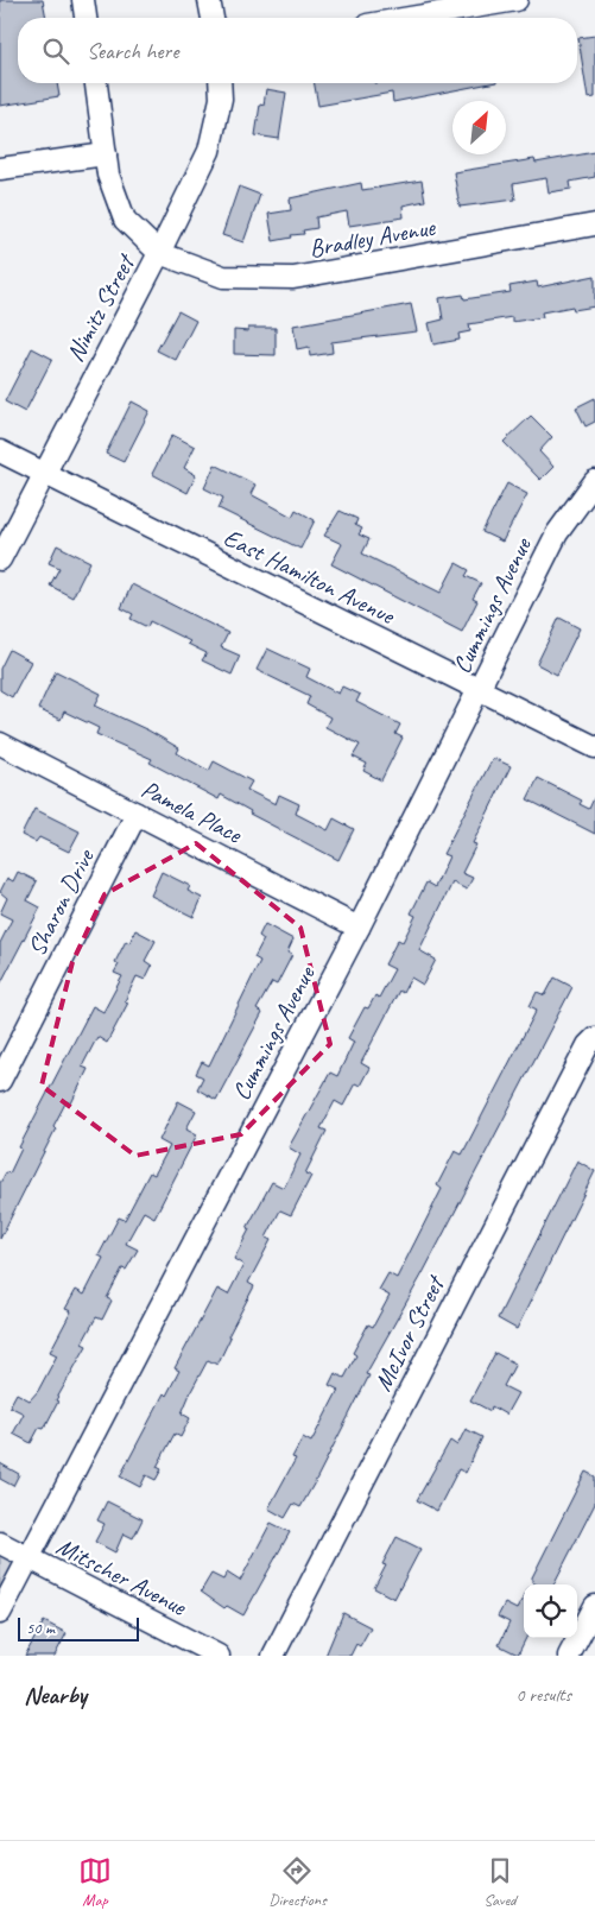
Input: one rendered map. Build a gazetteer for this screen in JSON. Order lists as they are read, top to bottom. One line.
{"streets":{"street":["Bradley Avenue","Nimitz Street","East Hamilton Avenue","Cummings Avenue","Pamela Place","Sharon Drive","McIvor Street","Mitscher Avenue"]},"crossings":[["Bradley Avenue","Nimitz Street"],["Nimitz Street","East Hamilton Avenue"],["East Hamilton Avenue","Cummings Avenue"],["Cummings Avenue","Pamela Place"],["Cummings Avenue","Mitscher Avenue"],["Pamela Place","Sharon Drive"]],"scale_bar":"50 m","north":"top right","page":{"search":"Search here","scale":"50 m","heading":["Nearby","0 results"],"nav":["Map","Directions","Saved"]}}
